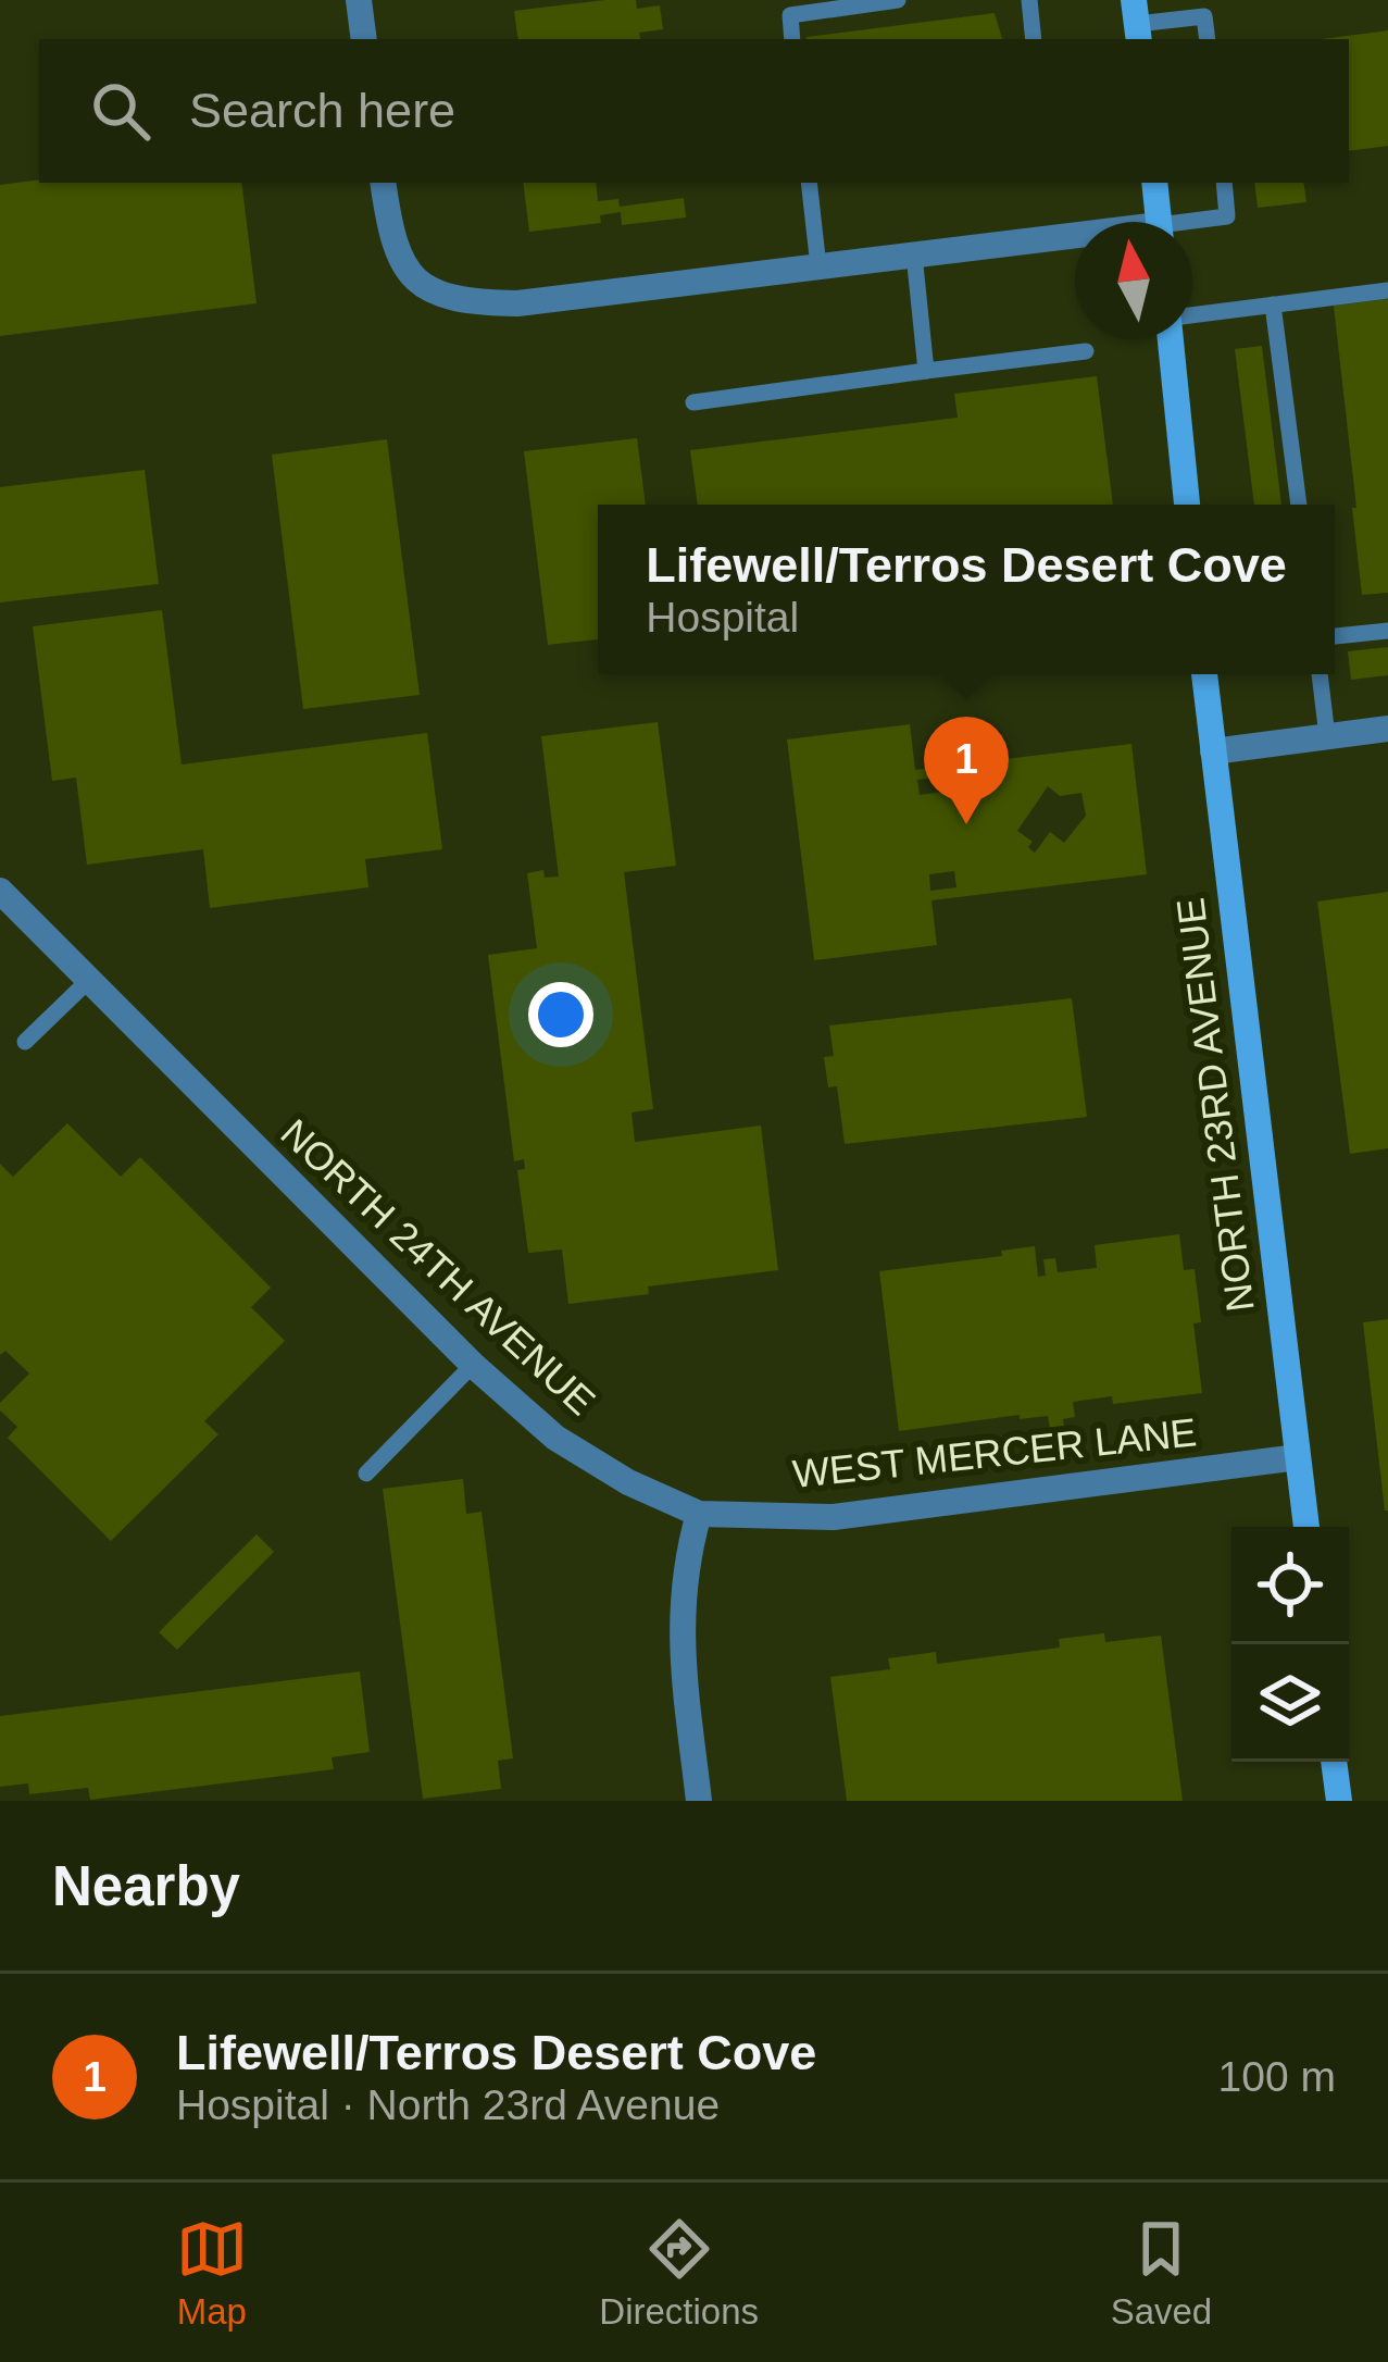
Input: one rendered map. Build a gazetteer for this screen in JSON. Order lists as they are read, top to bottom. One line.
{"streets":{"street":["NORTH 23RD AVENUE","NORTH 24TH AVENUE","WEST MERCER LANE"]},"crossings":[["NORTH 23RD AVENUE","WEST MERCER LANE"],["NORTH 24TH AVENUE","WEST MERCER LANE"]],"north":"top","page":{"search":"Search here","popup":["Lifewell/Terros Desert Cove","Hospital"],"pins":"1","heading":"Nearby","list":[{"mark":"1","name":"Lifewell/Terros Desert Cove","note":"Hospital · North 23rd Avenue","value":"100 m"}],"nav":["Map","Directions","Saved"]}}
